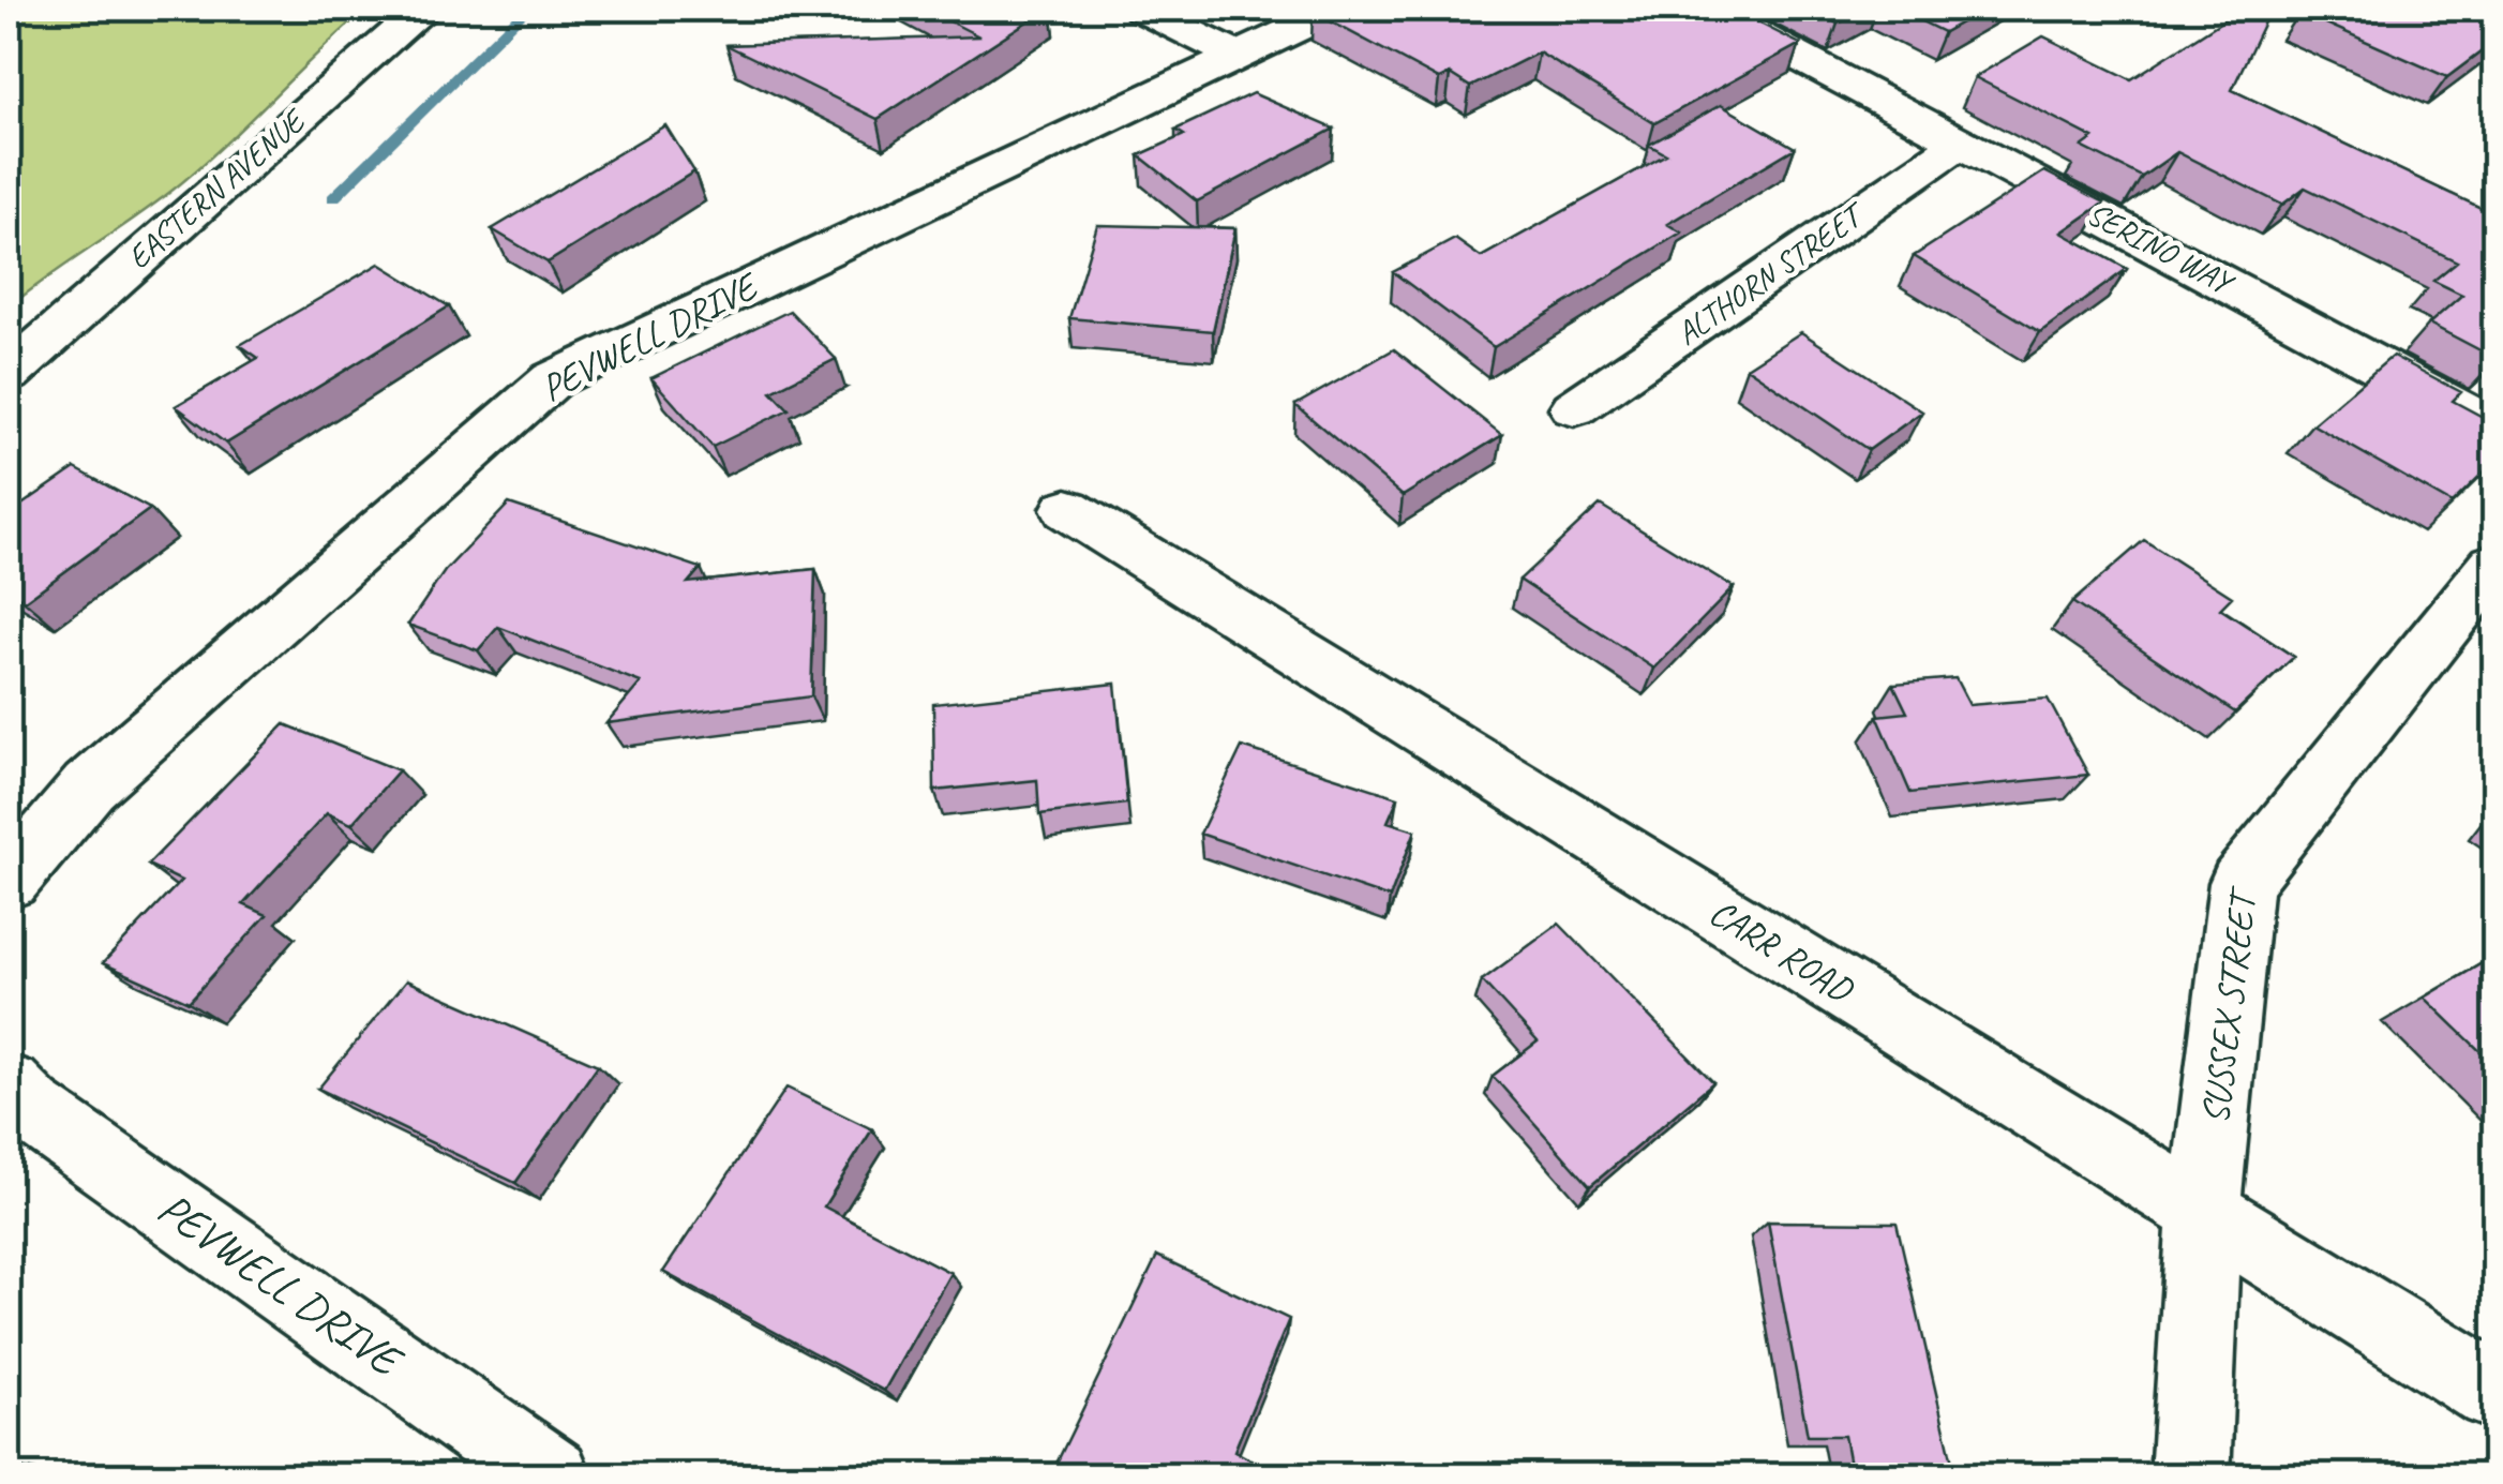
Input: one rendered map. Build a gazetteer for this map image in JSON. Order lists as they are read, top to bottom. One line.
{"streets":{"street":["EASTERN AVENUE","SERINO WAY","ALTHORN STREET","PEVWELL DRIVE","CARR ROAD","SUSSEX STREET"]},"crossings":[["SERINO WAY","ALTHORN STREET"],["CARR ROAD","SUSSEX STREET"]]}
